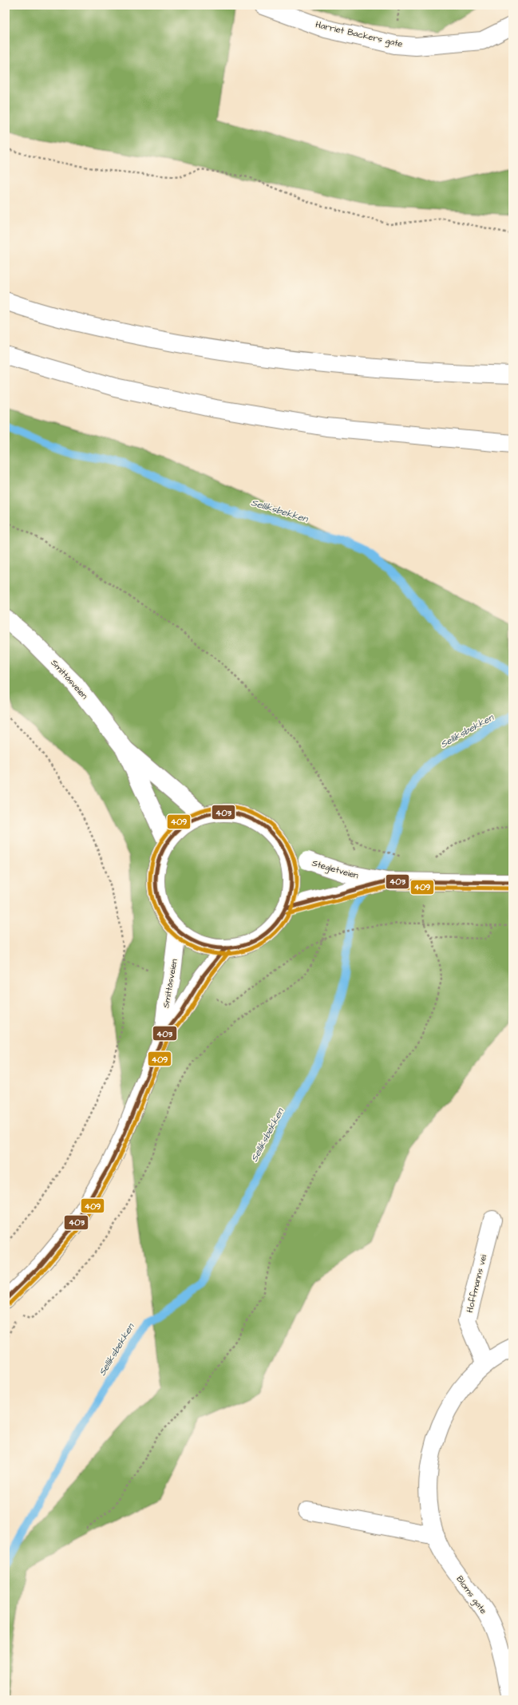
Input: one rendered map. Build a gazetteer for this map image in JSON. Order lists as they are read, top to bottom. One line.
{"streets":{"main road":["Harriet Backers gate","Smittåsveien","Stegletveien","Hoffmanns vei","Bloms gate"]},"crossings":[["Hoffmanns vei","Bloms gate"]],"water":["Selliksbekken"],"lines":["transit line 409","transit line 403"]}
